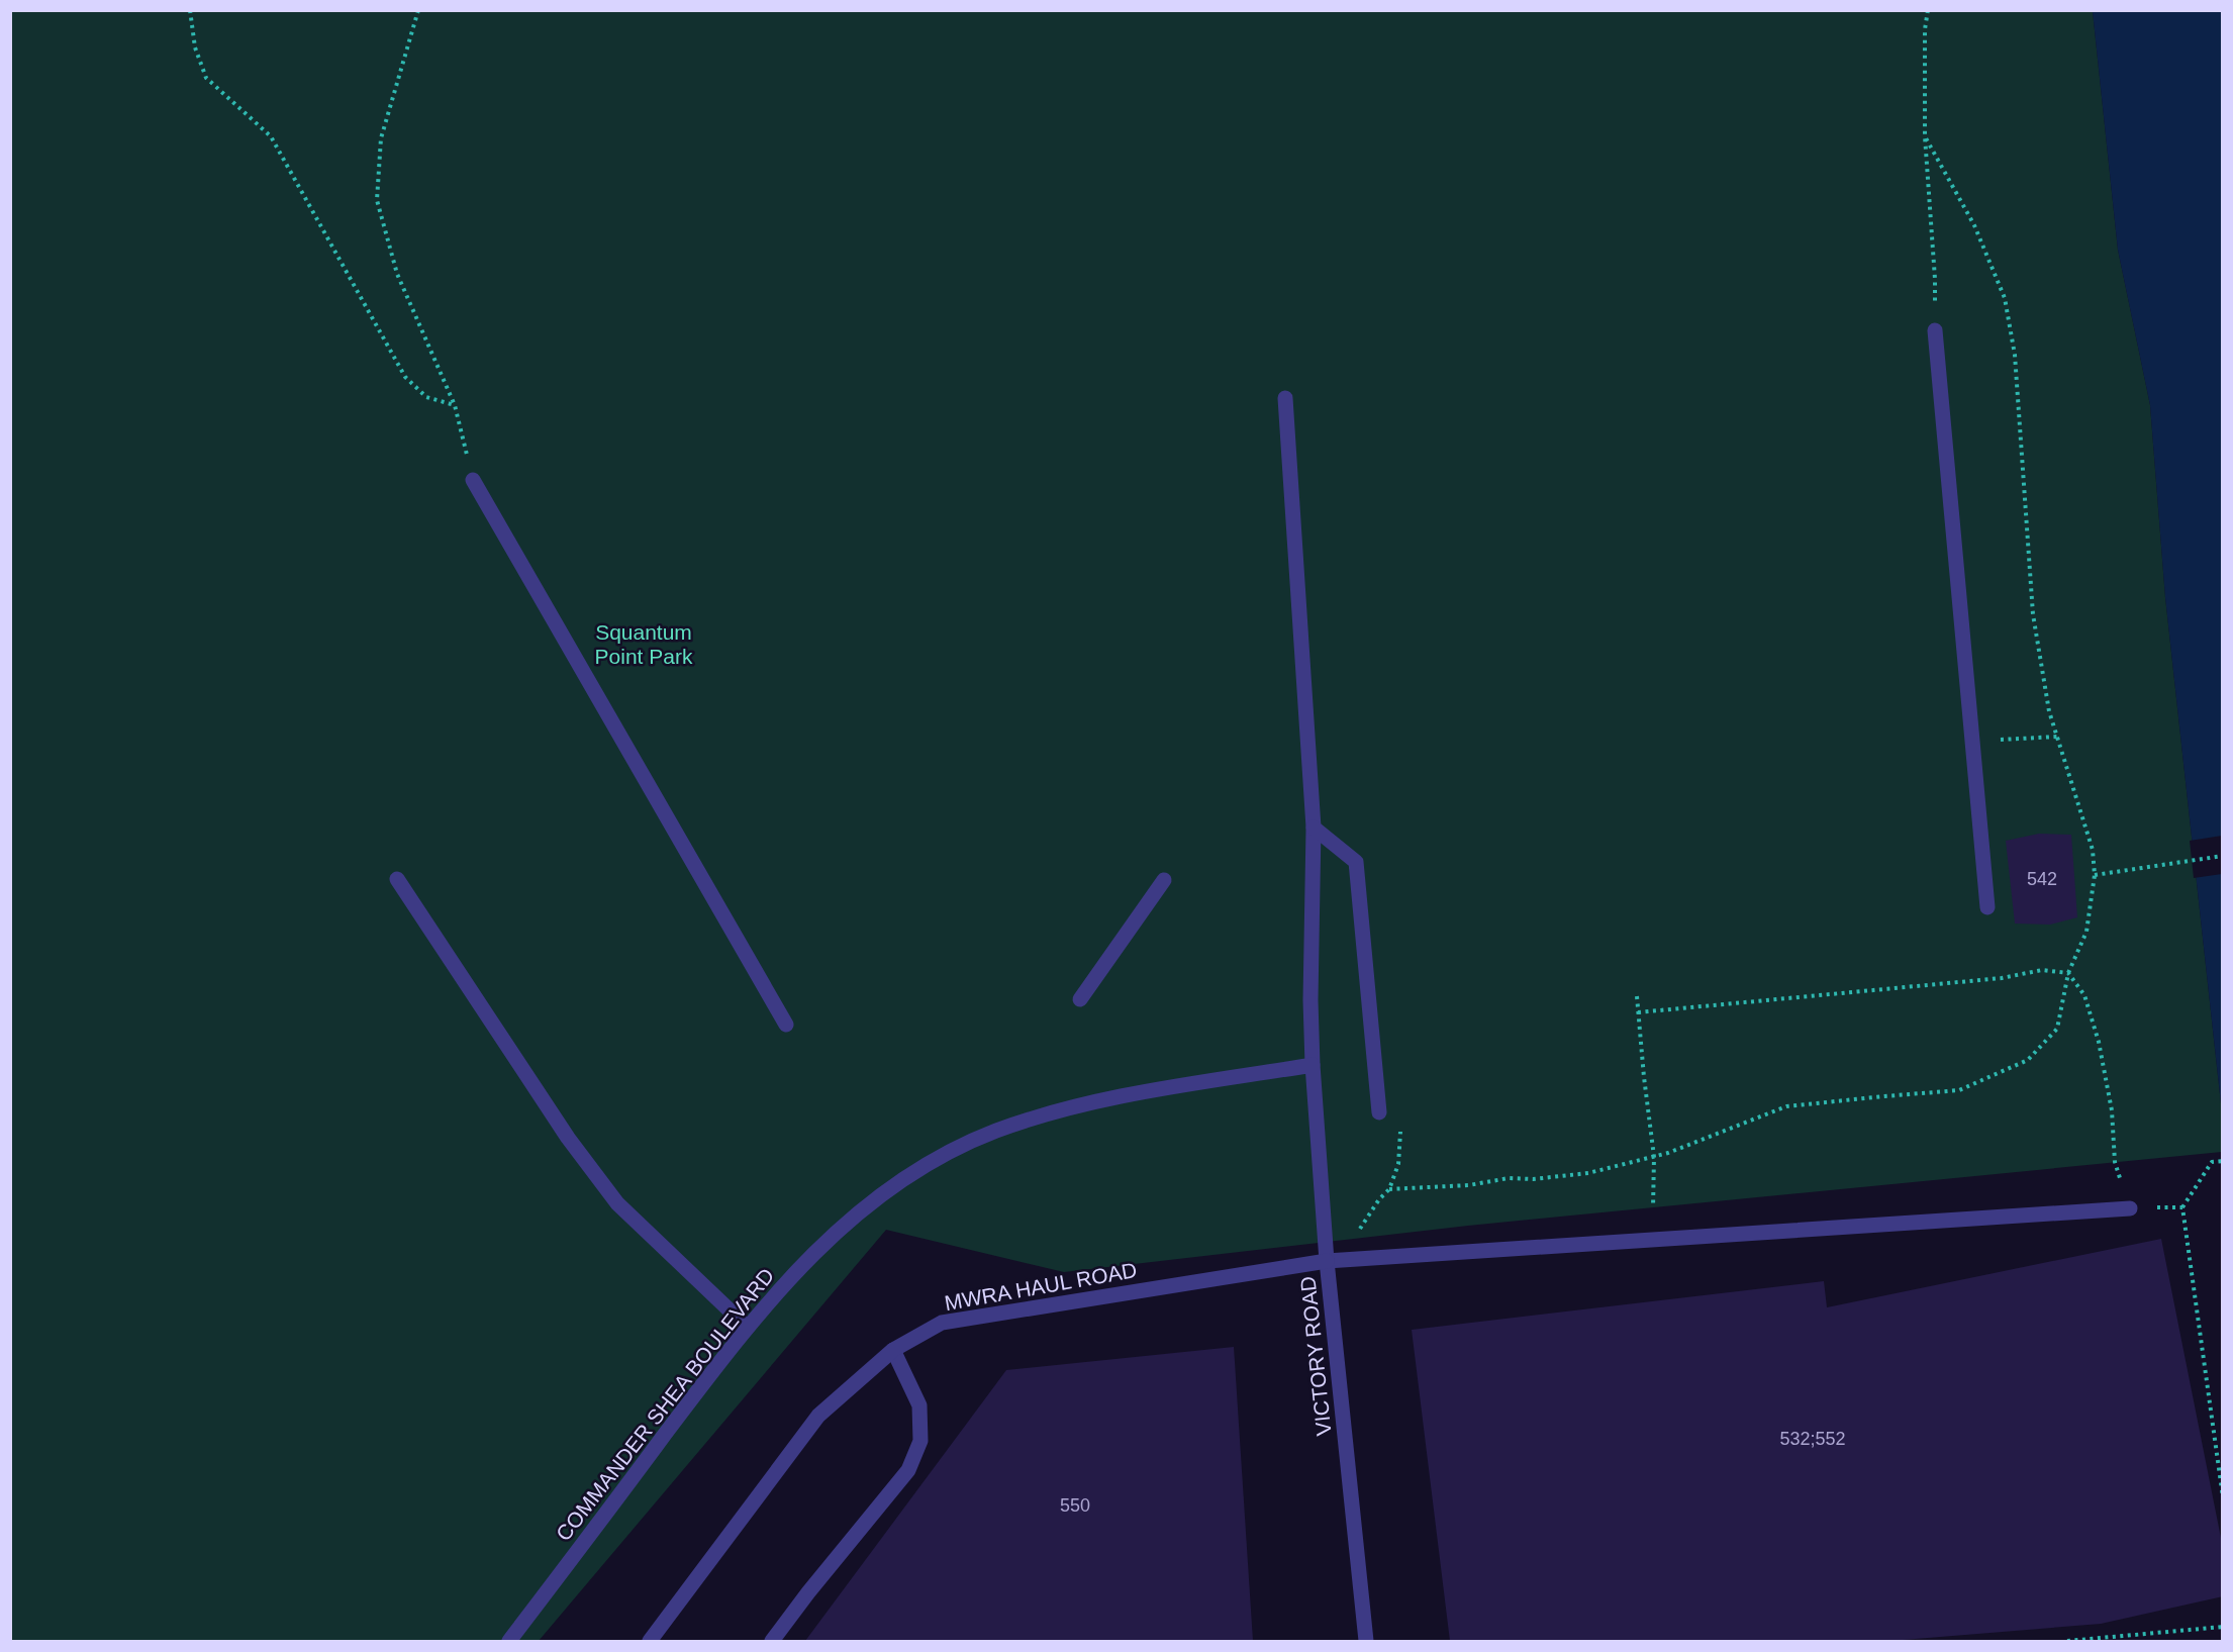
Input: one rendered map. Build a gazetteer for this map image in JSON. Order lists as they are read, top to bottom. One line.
{"streets":{"street":["MWRA HAUL ROAD","VICTORY ROAD","COMMANDER SHEA BOULEVARD"]},"crossings":[["MWRA HAUL ROAD","VICTORY ROAD"],["VICTORY ROAD","COMMANDER SHEA BOULEVARD"]],"parks":["Squantum Point Park"],"house_numbers":["542","532;552","550"]}
